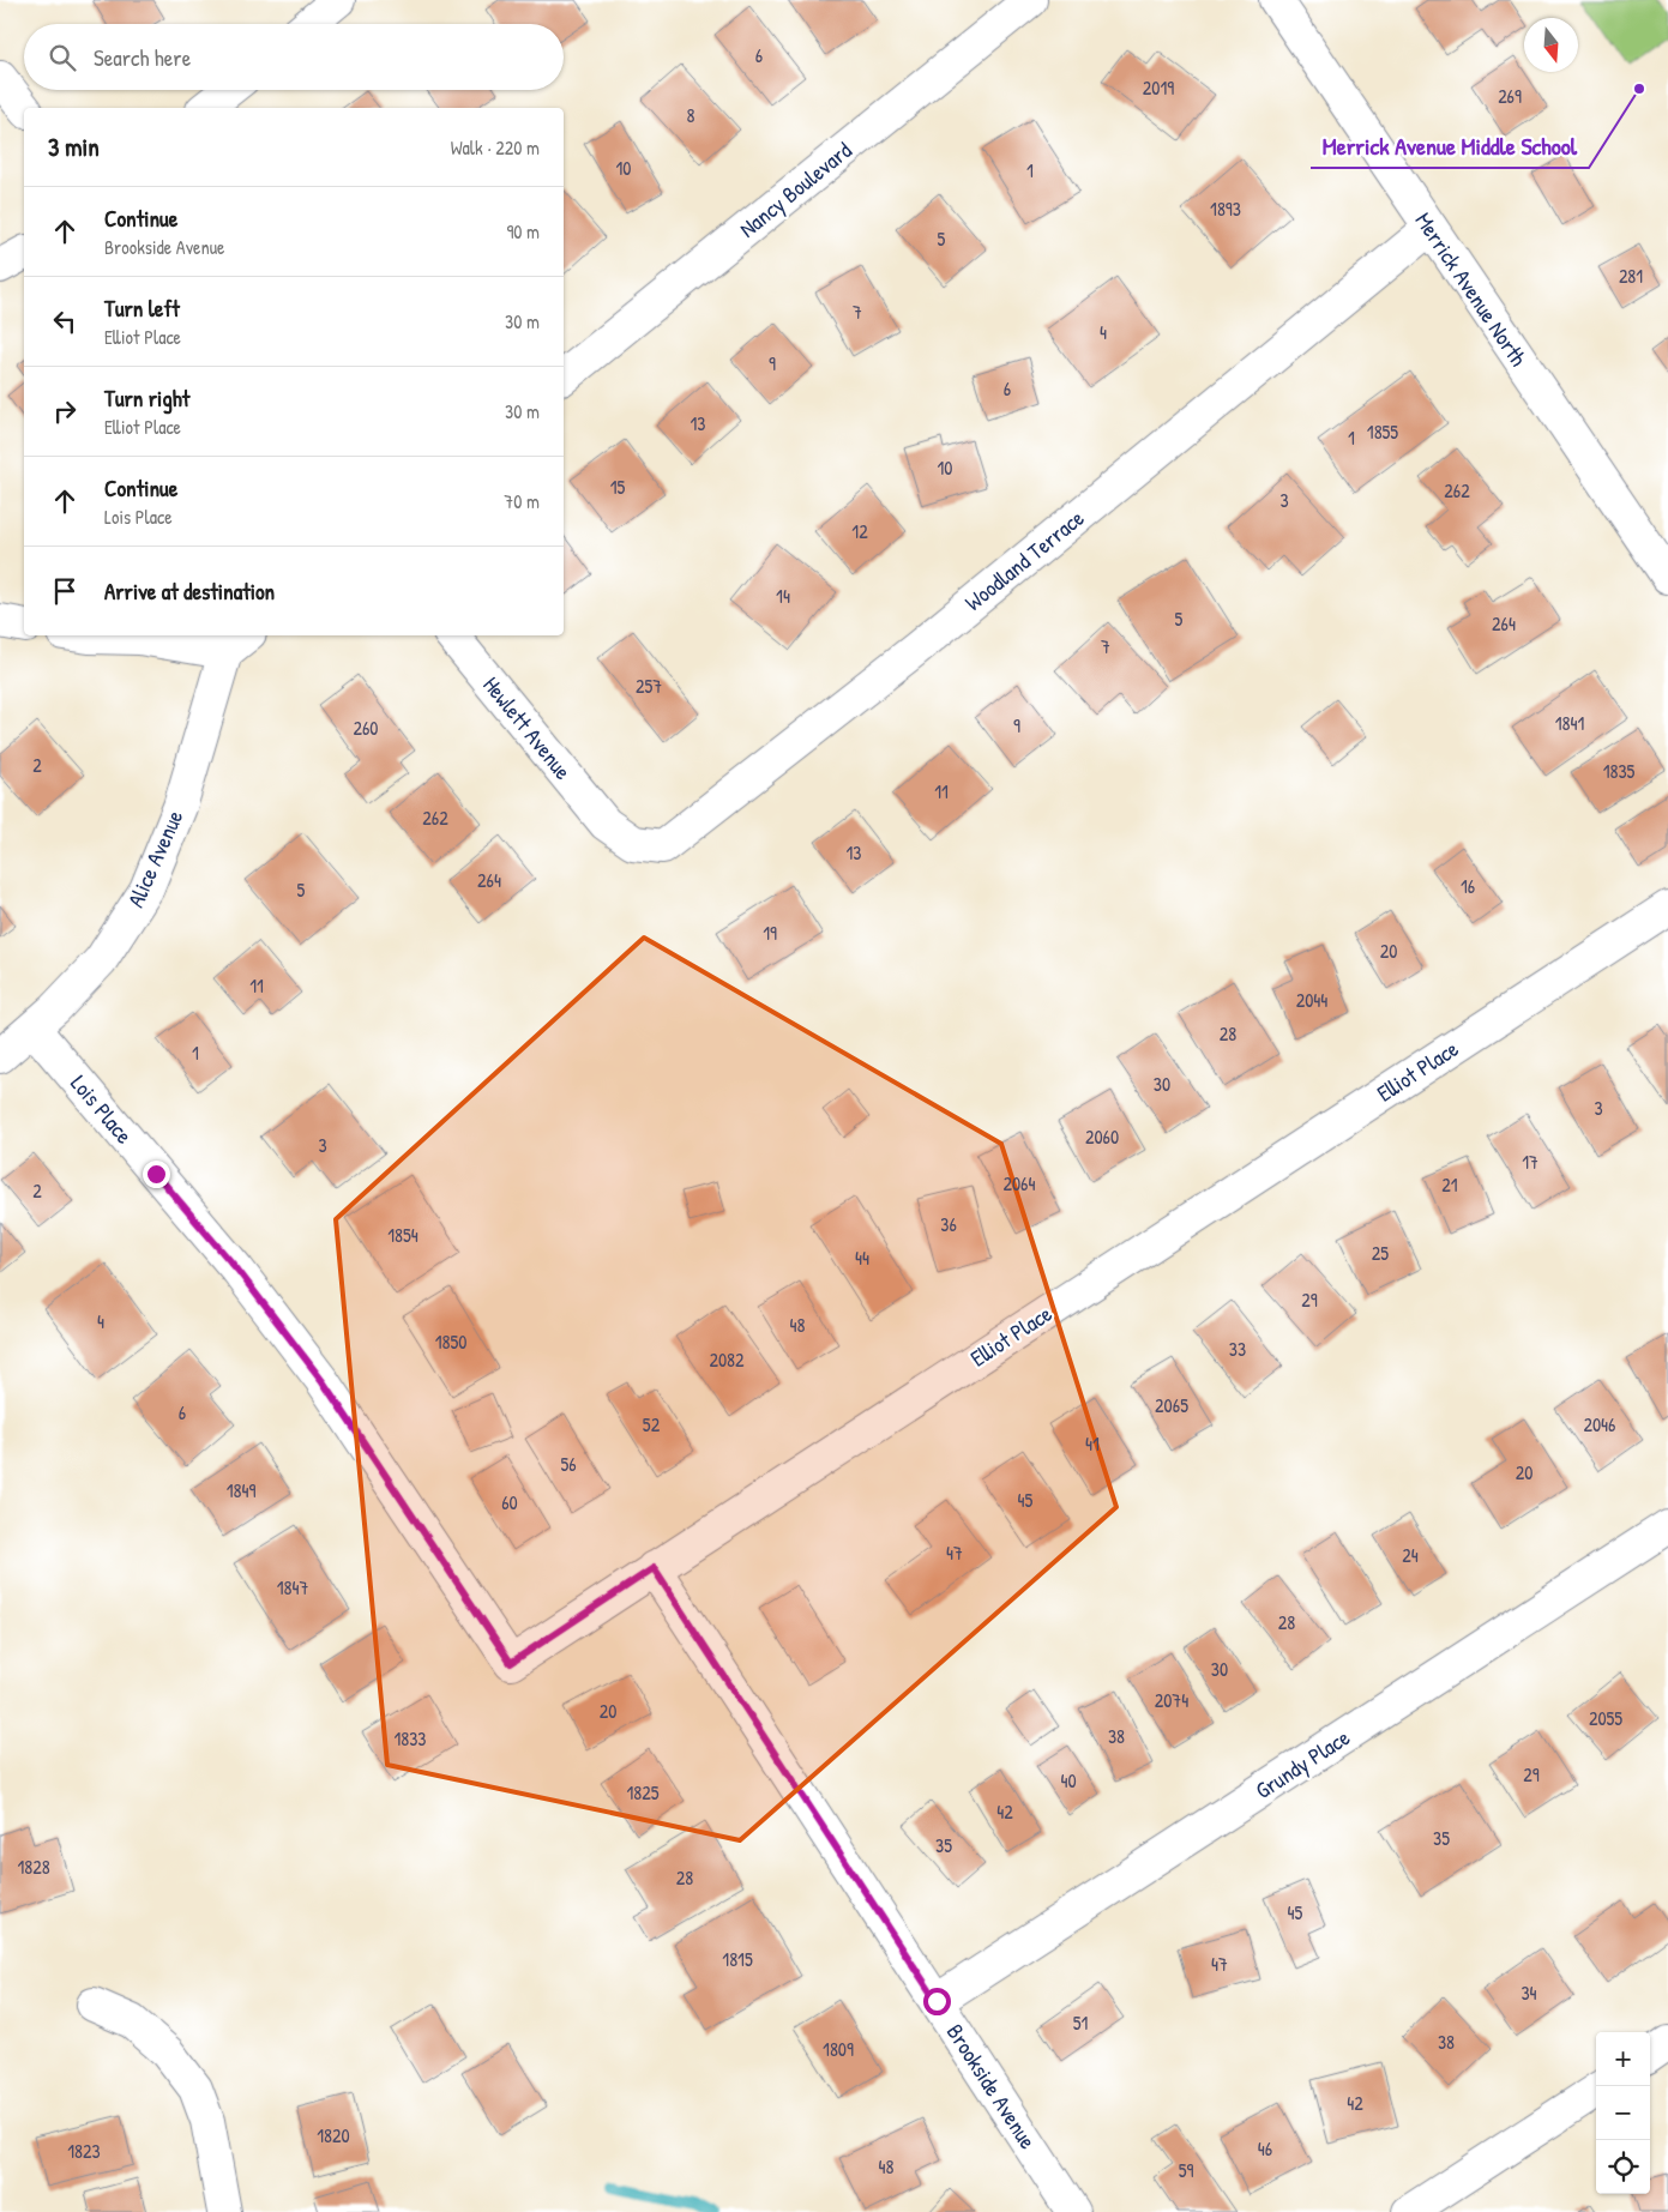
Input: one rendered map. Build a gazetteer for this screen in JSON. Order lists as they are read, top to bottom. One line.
{"streets":{"street":["Nancy Boulevard","Merrick Avenue North","Woodland Terrace","Hewlett Avenue","Alice Avenue","Elliot Place","Lois Place","Grundy Place","Brookside Avenue"]},"crossings":[["Merrick Avenue North","Woodland Terrace"],["Woodland Terrace","Hewlett Avenue"],["Alice Avenue","Lois Place"],["Elliot Place","Lois Place"],["Elliot Place","Brookside Avenue"],["Grundy Place","Brookside Avenue"]],"places":["Merrick Avenue Middle School"],"house_numbers":["6","2019","269","8","10","1","1893","5","281","7","4","9","6","13","1855","1","10","15","262","3","12","14","5","264","7","257","1841","9","260","2","1835","11","262","13","264","16","5","19","20","11","2044","28","1","30","3","2060","3","17","2064","21","2","36","1854","25","44","29","4","48","1850","33","2082","2065","6","52","2046","41","56","20","1849","45","60","47","24","1847","28","30","2074","20","2055","38","1833","29","40","1825","42","35","35","1828","28","45","1815","47","34","51","38","1809","42","1820","46","1823","48","59"],"north":"bottom","page":{"search":"Search here","heading":["3 min","Walk · 220 m"],"list":[["Continue","Brookside Avenue","90 m"],["Turn left","Elliot Place","30 m"],["Turn right","Elliot Place","30 m"],["Continue","Lois Place","70 m"],"Arrive at destination"],"map_buttons":["+","−"]}}
